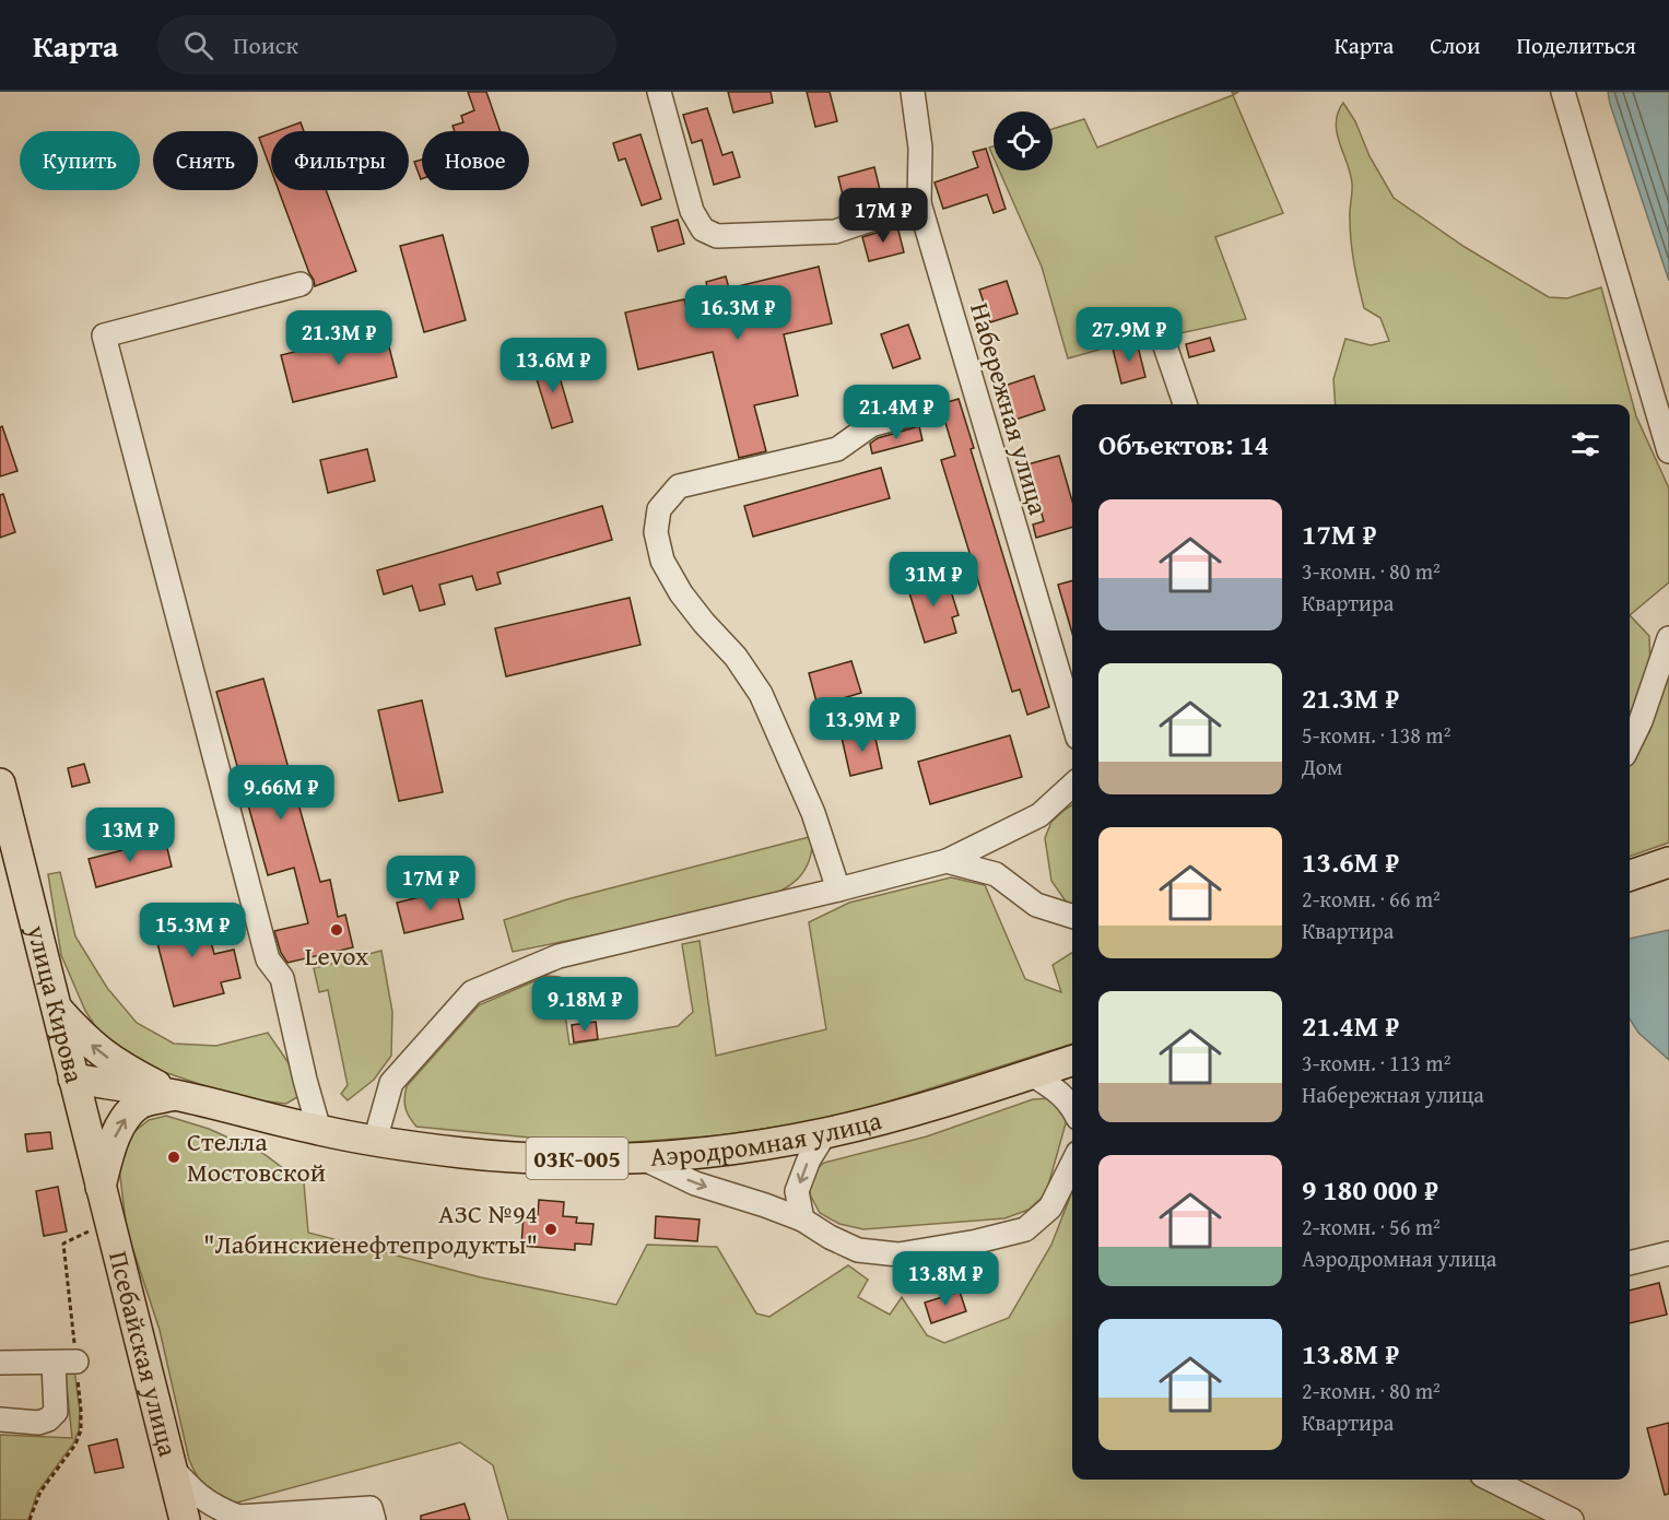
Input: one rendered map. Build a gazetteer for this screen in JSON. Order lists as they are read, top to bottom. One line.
{"streets":{"main road":["улица Кирова","Аэродромная улица","03К-005","Псебайская улица"],"street":["Набережная улица"]},"crossings":[["улица Кирова","Аэродромная улица"],["улица Кирова","Псебайская улица"],["Аэродромная улица","Псебайская улица"]],"places":["Levox","Стелла Мостовской","АЗС №94 \"Лабинскиенефтепродукты\""],"page":{"header":"Карта","search":"Поиск","nav":["Карта","Слои","Поделиться"],"chip":["Купить","Снять","Фильтры","Новое"],"price":["17M ₽","16.3M ₽","27.9M ₽","21.3M ₽","13.6M ₽","21.4M ₽","31M ₽","13.9M ₽","9.66M ₽","13M ₽","17M ₽","15.3M ₽","9.18M ₽","13.8M ₽"],"heading":"Объектов: 14","list":[{"name":"17M ₽","note":"3-комн. · 80 m² · Квартира"},{"name":"21.3M ₽","note":"5-комн. · 138 m² · Дом"},{"name":"13.6M ₽","note":"2-комн. · 66 m² · Квартира"},{"name":"21.4M ₽","note":"3-комн. · 113 m² · Набережная улица"},{"name":"9 180 000 ₽","note":"2-комн. · 56 m² · Аэродромная улица"},{"name":"13.8M ₽","note":"2-комн. · 80 m² · Квартира"}]}}
